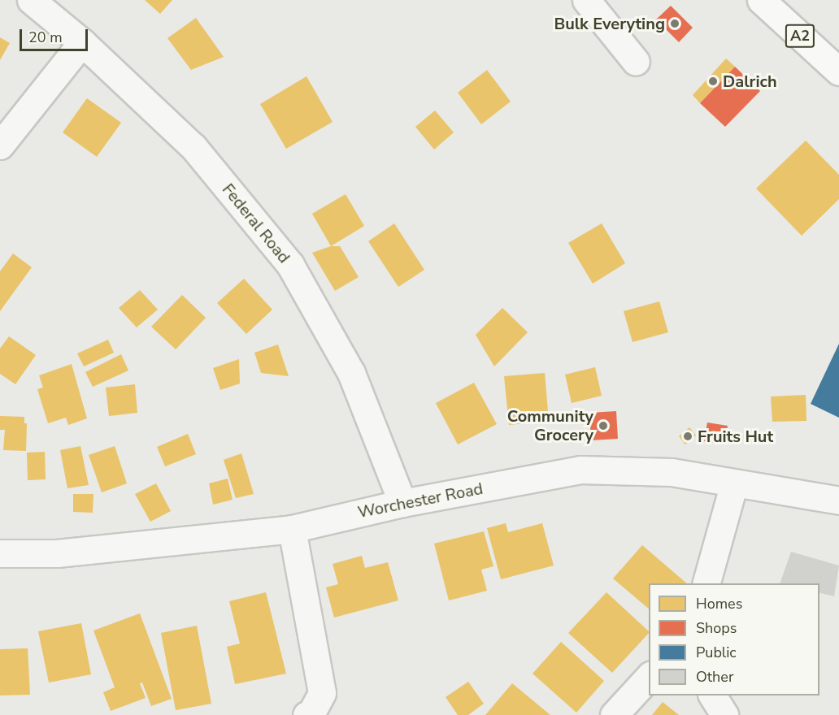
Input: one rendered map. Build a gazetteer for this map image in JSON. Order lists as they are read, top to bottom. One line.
{"streets":{"main road":["A2"],"street":["Federal Road","Worchester Road"]},"crossings":[["Federal Road","Worchester Road"]],"places":["Bulk Everyting","Dalrich","Community Grocery","Fruits Hut"],"legend":["Homes","Shops","Public","Other"],"scale_bar":"20 m"}
